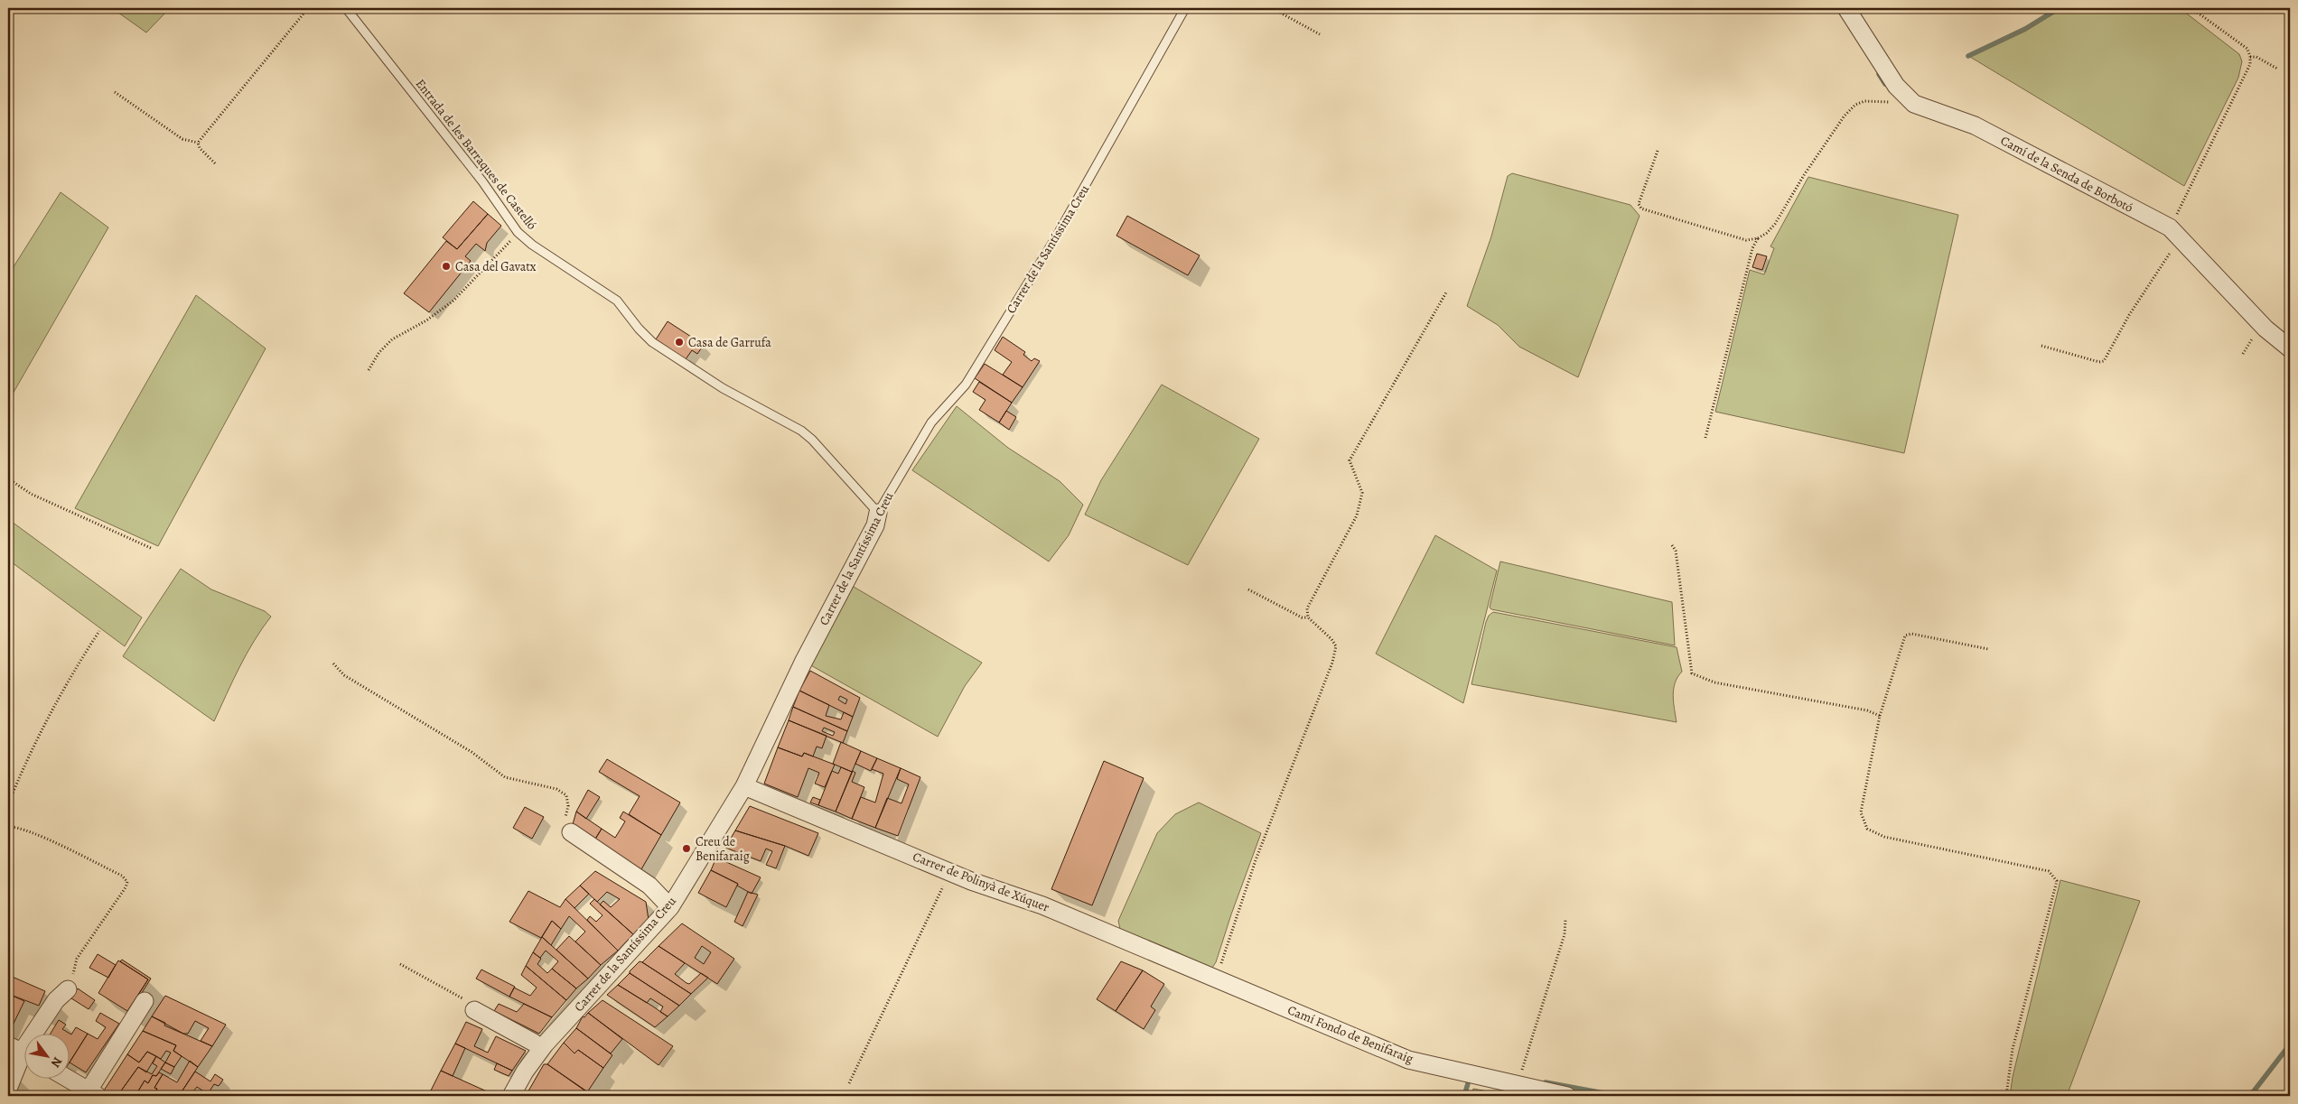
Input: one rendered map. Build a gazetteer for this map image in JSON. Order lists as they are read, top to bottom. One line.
{"streets":{"street":["Camí de la Senda de Borbotó","Carrer de la Santíssima Creu","Carrer de Polinyà de Xúquer","Camí Fondo de Benifaraig"],"lane":["Entrada de les Barraques de Castelló"]},"crossings":[["Entrada de les Barraques de Castelló","Carrer de la Santíssima Creu"],["Carrer de la Santíssima Creu","Carrer de Polinyà de Xúquer"],["Carrer de Polinyà de Xúquer","Camí Fondo de Benifaraig"]],"places":["Casa del Gavatx","Casa de Garrufa","Creu de Benifaraig"],"north":"bottom right"}
